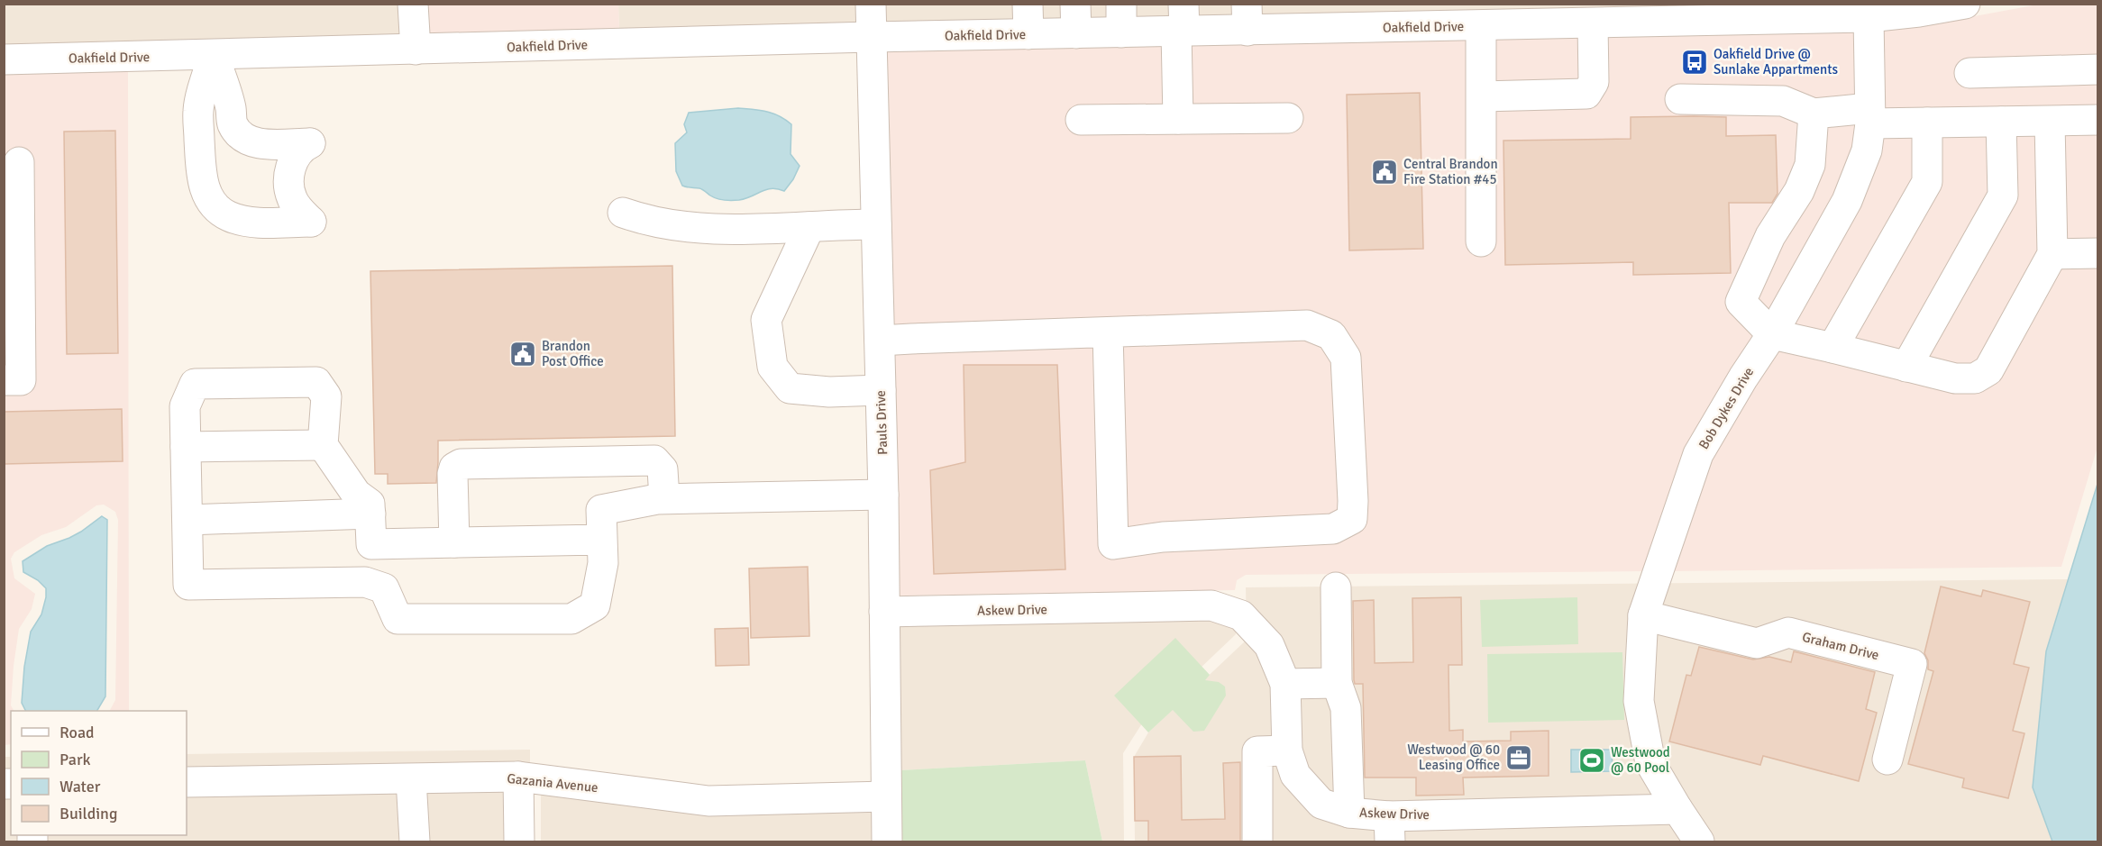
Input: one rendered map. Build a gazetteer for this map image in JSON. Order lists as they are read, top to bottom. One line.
{"streets":{"street":["Oakfield Drive","Bob Dykes Drive","Pauls Drive","Askew Drive","Graham Drive","Gazania Avenue"]},"crossings":[["Oakfield Drive","Bob Dykes Drive"],["Oakfield Drive","Pauls Drive"],["Bob Dykes Drive","Askew Drive"],["Bob Dykes Drive","Graham Drive"],["Pauls Drive","Askew Drive"],["Pauls Drive","Gazania Avenue"]],"places":{"bus stop":["Oakfield Drive @ Sunlake Appartments"],"public building":["Central Brandon Fire Station #45","Brandon Post Office"],"office":["Westwood @ 60 Leasing Office"],"sports":["Westwood @ 60 Pool"]},"legend":["Road","Park","Water","Building"]}
